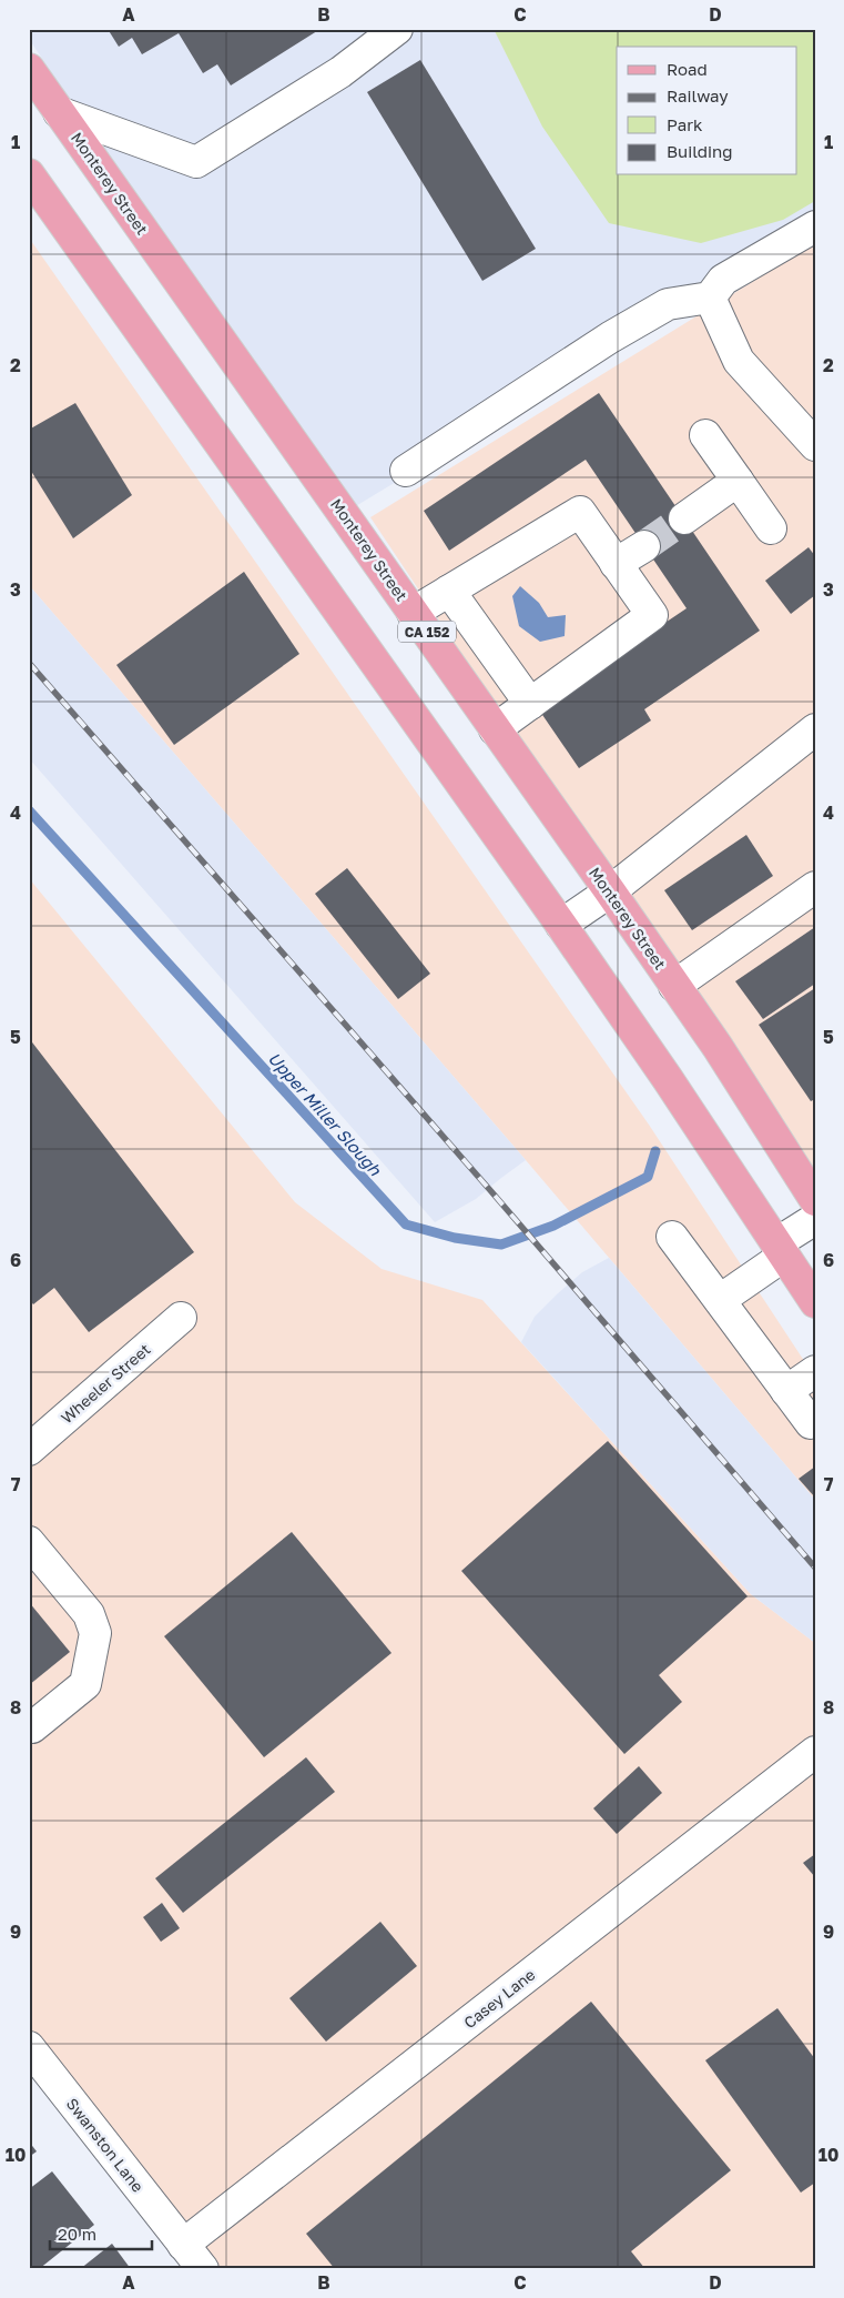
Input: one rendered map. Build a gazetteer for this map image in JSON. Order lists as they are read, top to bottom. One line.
{"streets":{"main road":["Monterey Street","CA 152"],"street":["Wheeler Street","Casey Lane","Swanston Lane"]},"crossings":[["Casey Lane","Swanston Lane"]],"water":["Upper Miller Slough"],"legend":["Road","Railway","Park","Building"],"scale_bar":"20 m","grid":{"columns":["A","B","C","D"],"rows":["1","2","3","4","5","6","7","8","9","10"]}}
